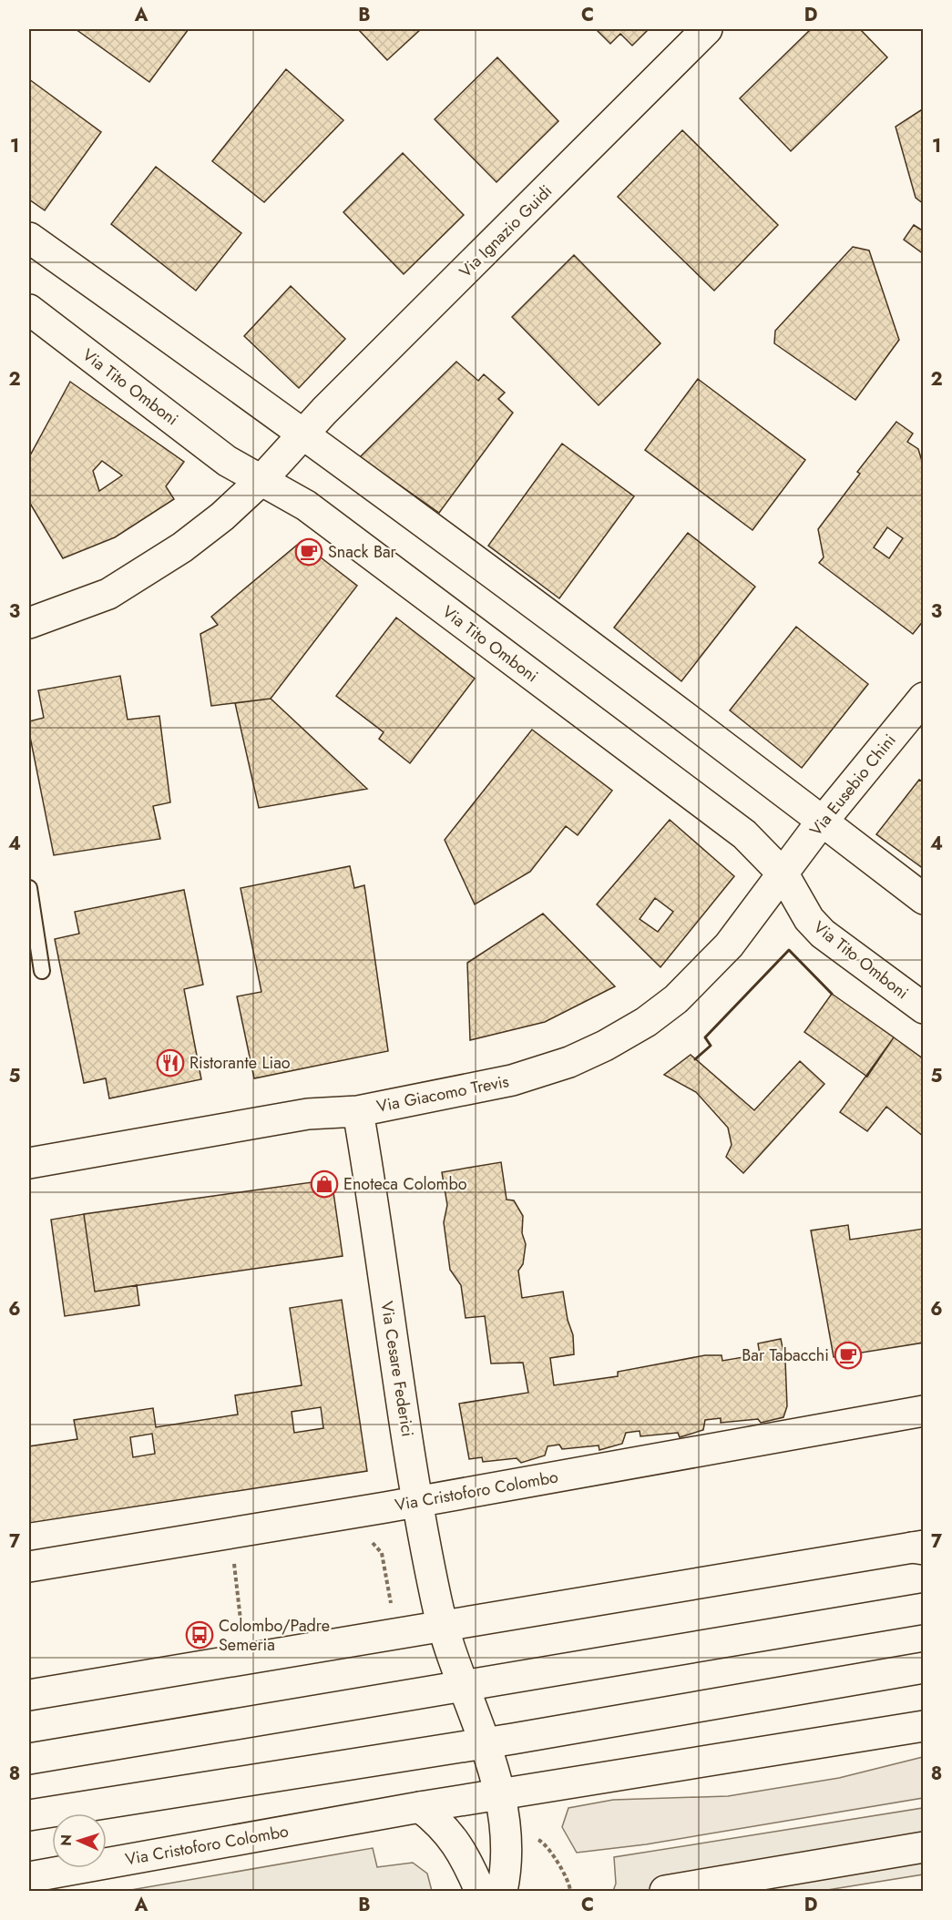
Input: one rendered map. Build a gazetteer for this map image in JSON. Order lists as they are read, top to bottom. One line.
{"streets":{"street":["Via Ignazio Guidi","Via Tito Omboni","Via Eusebio Chini","Via Giacomo Trevis","Via Cesare Federici","Via Cristoforo Colombo"]},"crossings":[["Via Ignazio Guidi","Via Tito Omboni"],["Via Tito Omboni","Via Eusebio Chini"],["Via Tito Omboni","Via Giacomo Trevis"],["Via Eusebio Chini","Via Giacomo Trevis"],["Via Giacomo Trevis","Via Cesare Federici"],["Via Cesare Federici","Via Cristoforo Colombo"]],"places":{"cafe":["Snack Bar","Bar Tabacchi"],"restaurant":["Ristorante Liao"],"shop":["Enoteca Colombo"],"bus stop":["Colombo/Padre Semeria"]},"north":"left","grid":{"columns":["A","B","C","D"],"rows":["1","2","3","4","5","6","7","8"]}}
